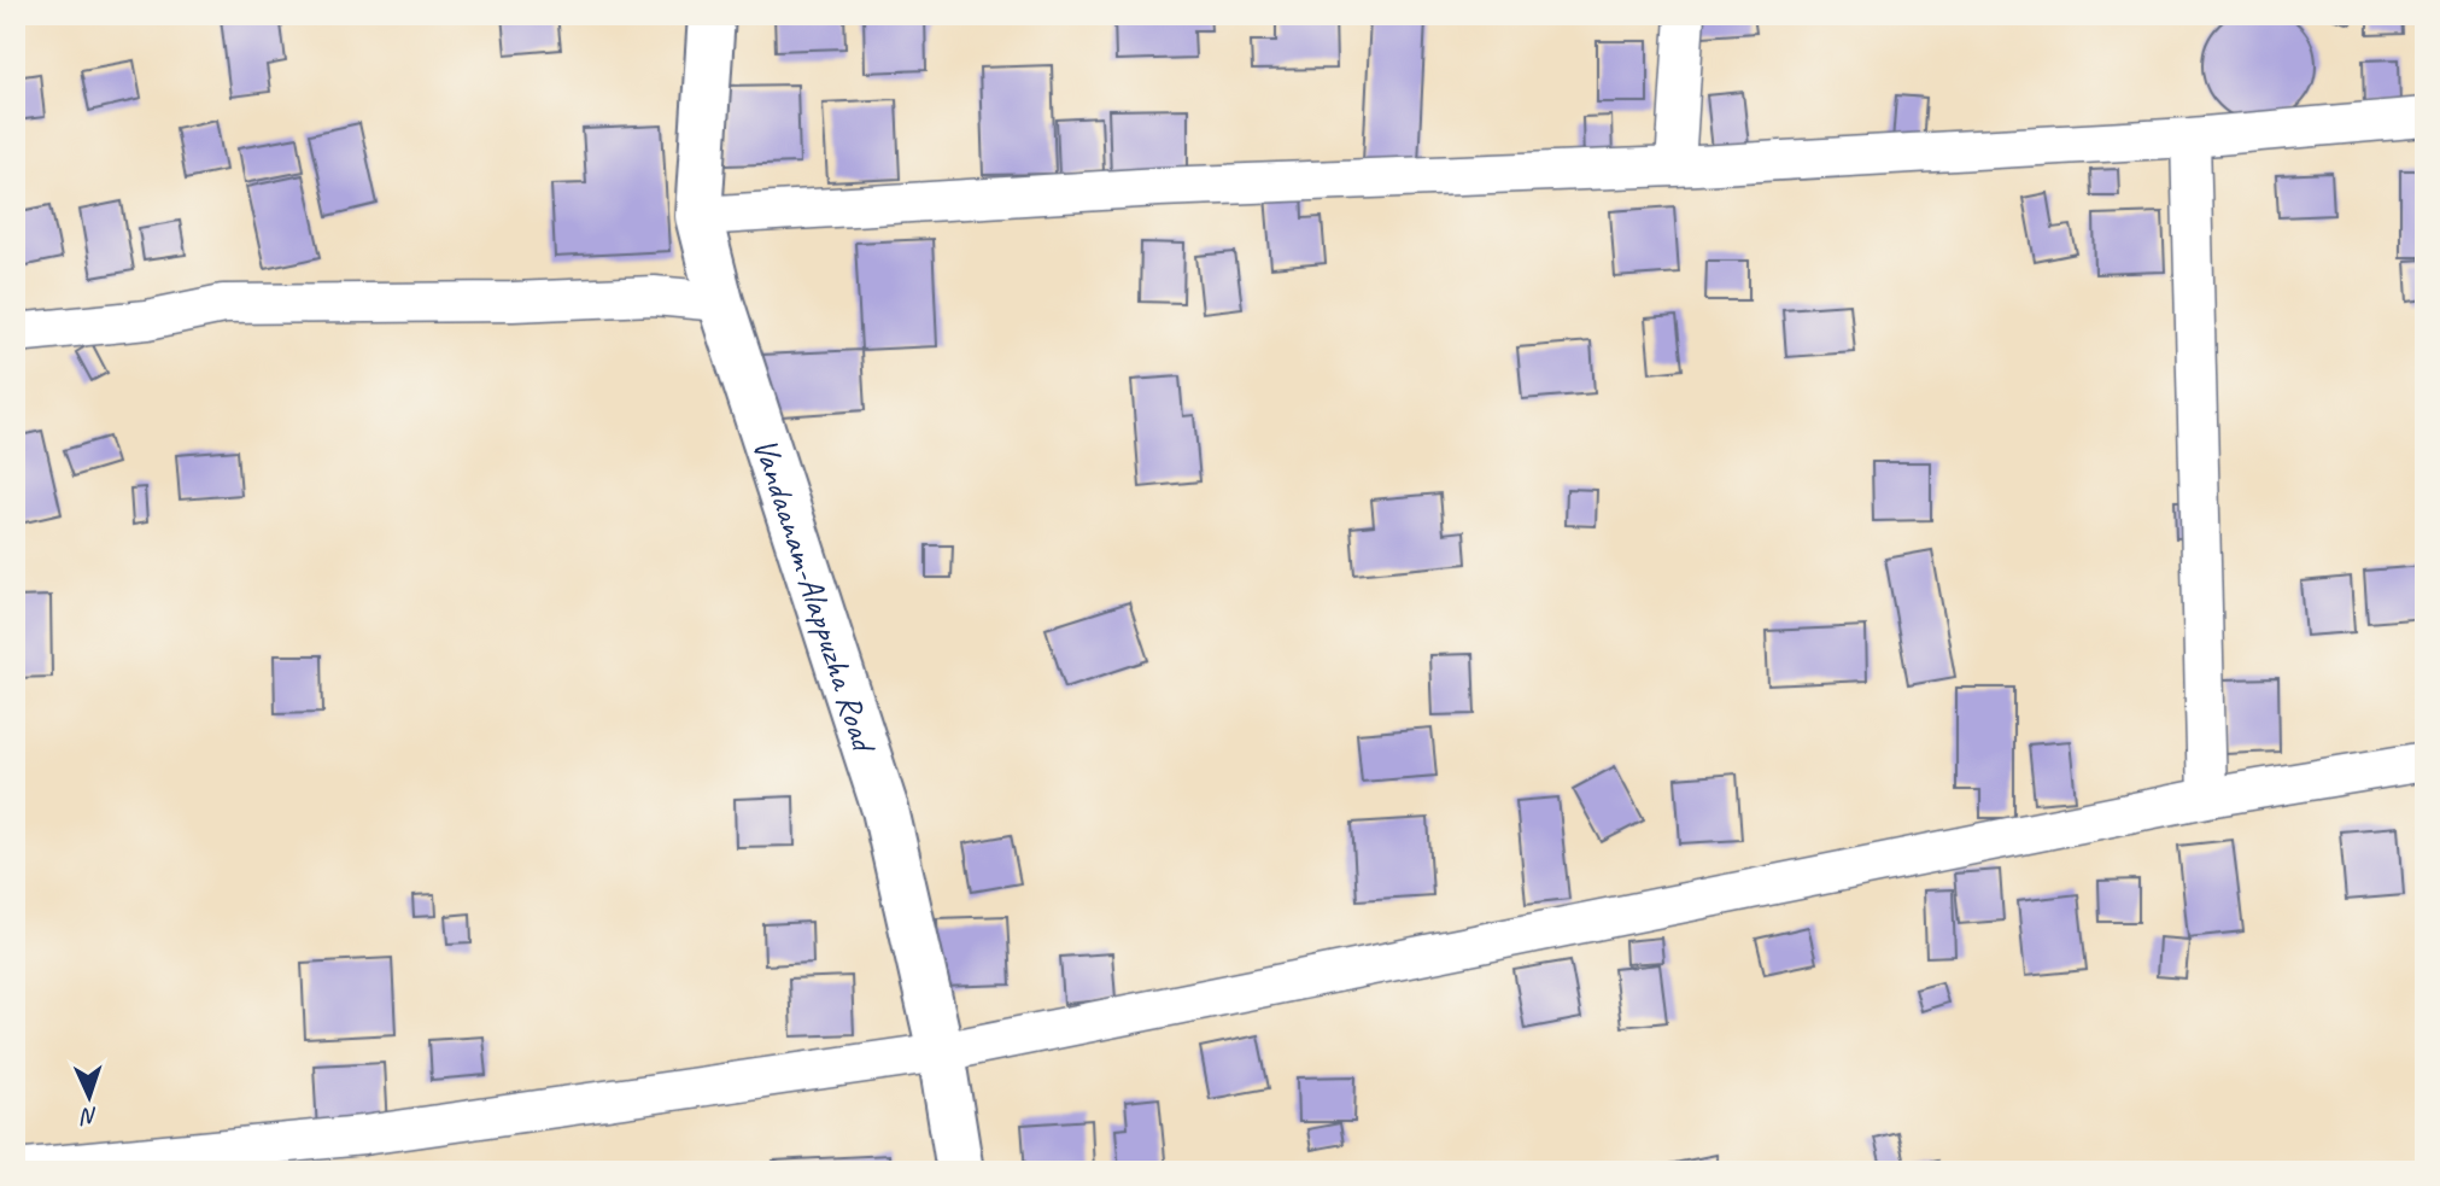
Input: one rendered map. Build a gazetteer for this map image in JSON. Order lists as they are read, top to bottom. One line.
{"streets":{"main road":["Vandaanam-Alappuzha Road"]},"north":"bottom"}
